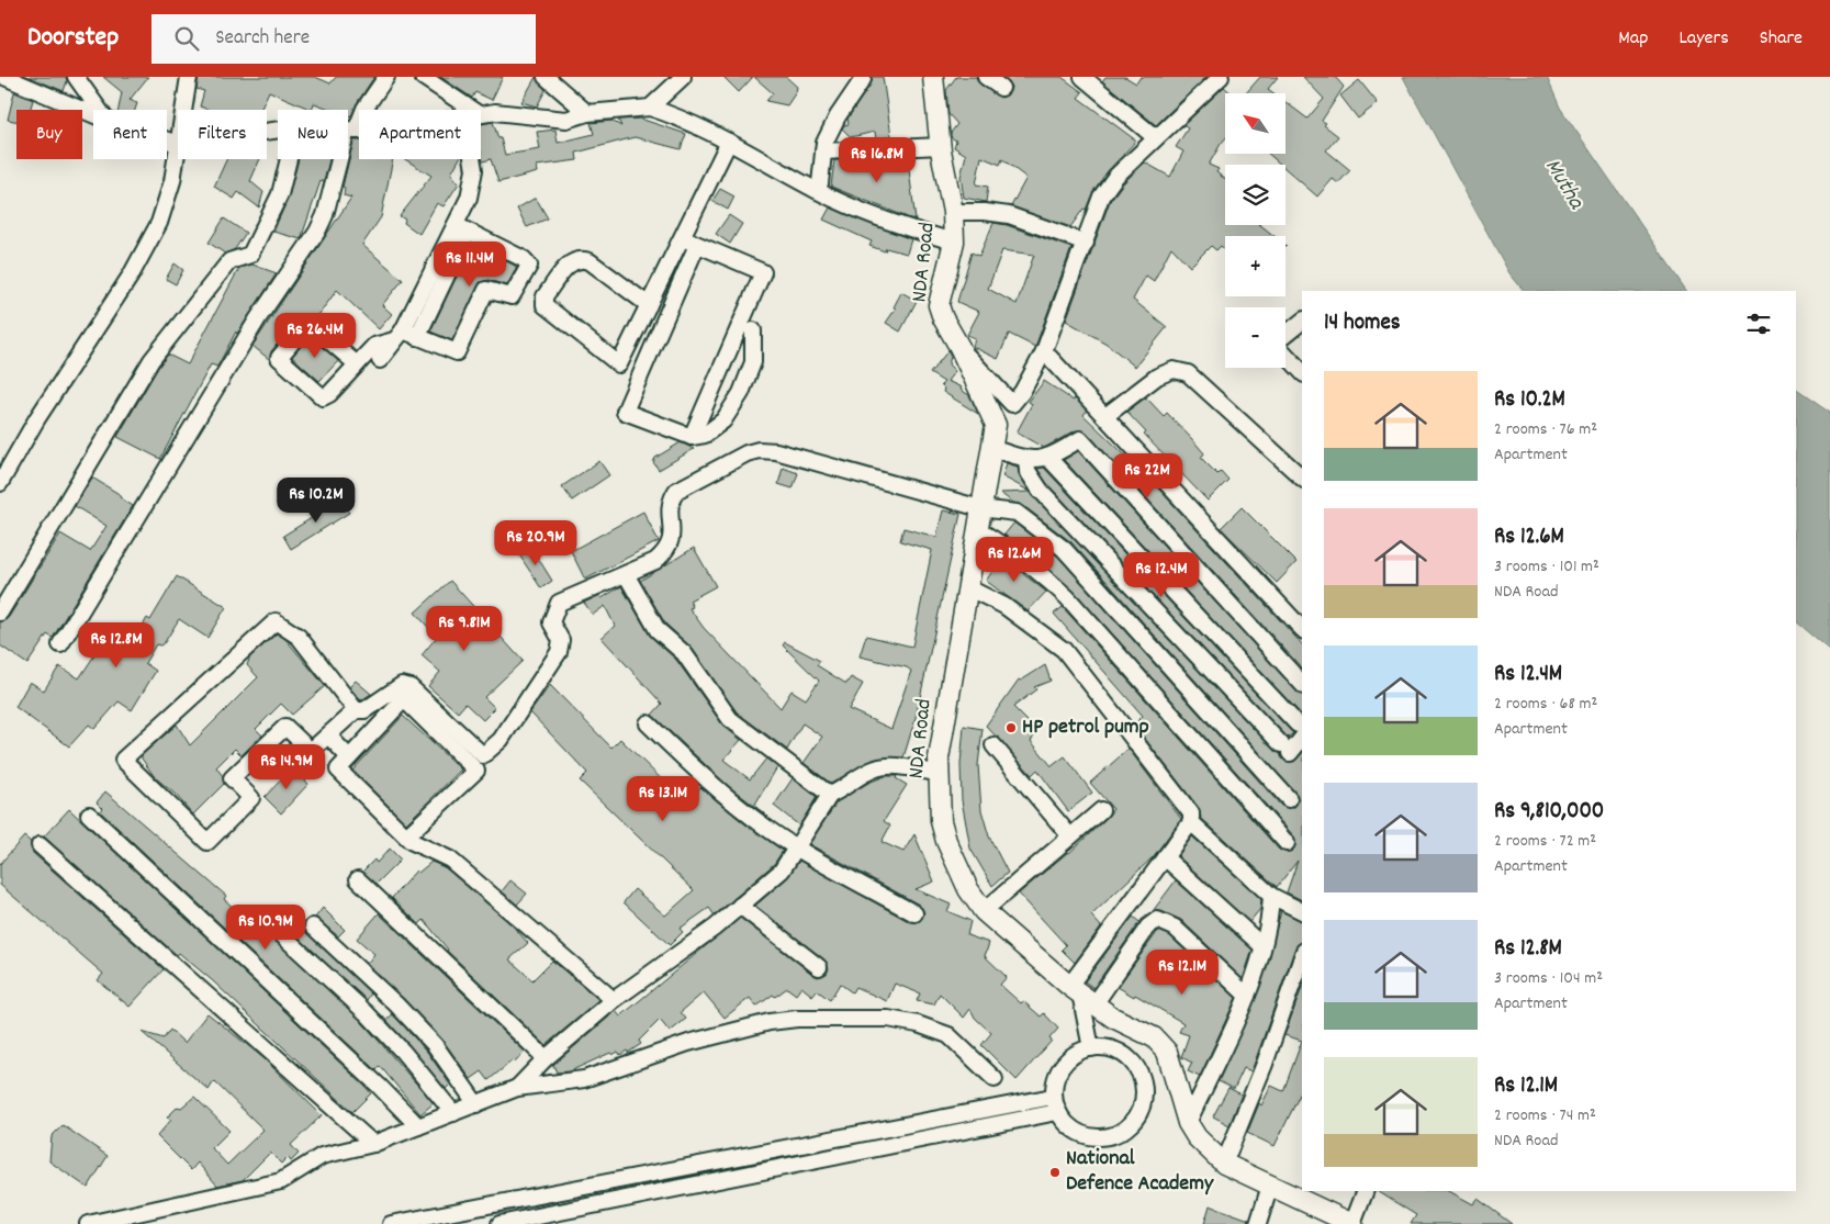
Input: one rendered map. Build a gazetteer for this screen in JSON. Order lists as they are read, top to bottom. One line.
{"streets":{"main road":["NDA Road"]},"water":["Mutha"],"places":["HP petrol pump","National Defence Academy"],"north":"top left","page":{"header":"Doorstep","search":"Search here","nav":["Map","Layers","Share"],"map_buttons":["+","−"],"chip":["Buy","Rent","Filters","New","Apartment"],"price":["Rs 16.8M","Rs 11.4M","Rs 26.4M","Rs 22M","Rs 10.2M","Rs 20.9M","Rs 12.6M","Rs 12.4M","Rs 9.81M","Rs 12.8M","Rs 14.9M","Rs 13.1M","Rs 10.9M","Rs 12.1M"],"heading":"14 homes","list":[{"name":"Rs 10.2M","note":"2 rooms · 76 m² · Apartment"},{"name":"Rs 12.6M","note":"3 rooms · 101 m² · NDA Road"},{"name":"Rs 12.4M","note":"2 rooms · 68 m² · Apartment"},{"name":"Rs 9,810,000","note":"2 rooms · 72 m² · Apartment"},{"name":"Rs 12.8M","note":"3 rooms · 104 m² · Apartment"},{"name":"Rs 12.1M","note":"2 rooms · 74 m² · NDA Road"}]}}
